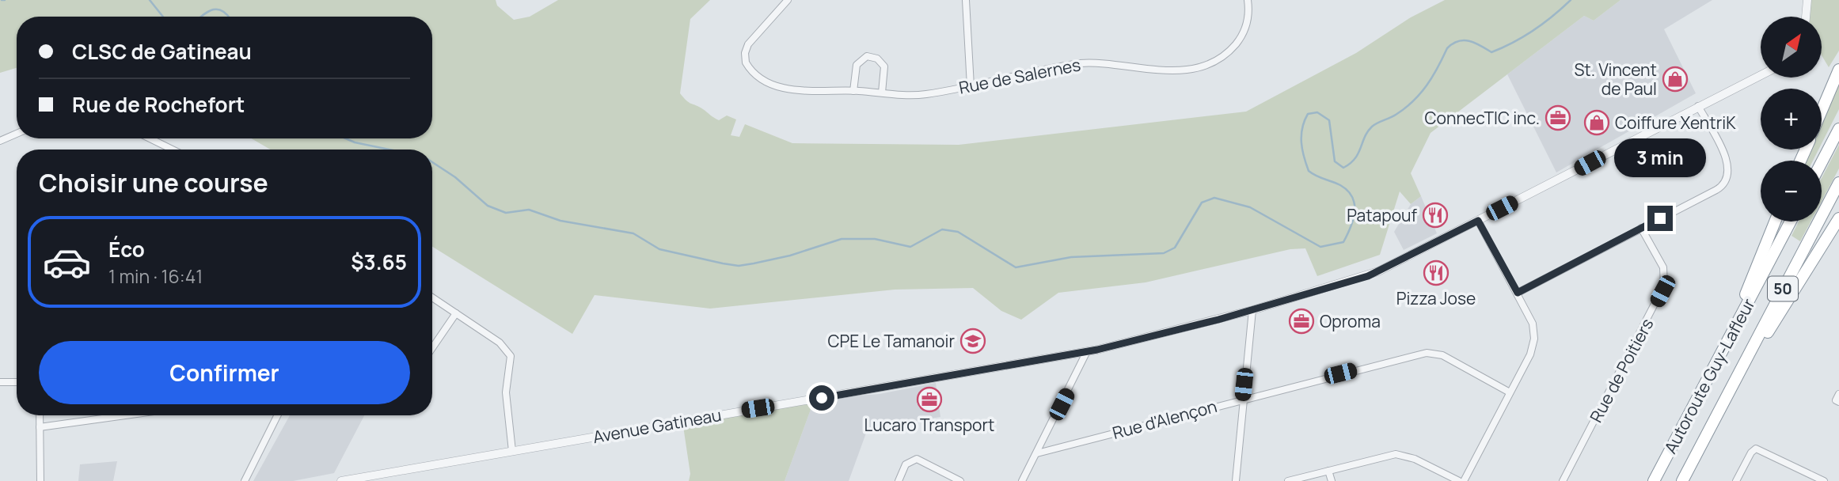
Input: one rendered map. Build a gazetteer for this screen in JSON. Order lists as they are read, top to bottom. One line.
{"streets":{"highway":["50","Autoroute Guy-Lafleur"],"street":["Rue de Salernes","Rue de Poitiers","Rue d'Alençon","Avenue Gatineau"]},"places":{"shop":["St. Vincent de Paul","Coiffure XentriK"],"office":["ConnecTIC inc.","Oproma","Lucaro Transport"],"restaurant":["Patapouf","Pizza Jose"],"school or university":["CPE Le Tamanoir"]},"north":"top right","page":{"map_buttons":["+","−"],"banner":["CLSC de Gatineau","Rue de Rochefort"],"bubble":"3 min","heading":"Choisir une course","list":[{"name":"Éco","note":"1 min · 16:41","value":"$3.65"}],"buttons":"Confirmer"}}
